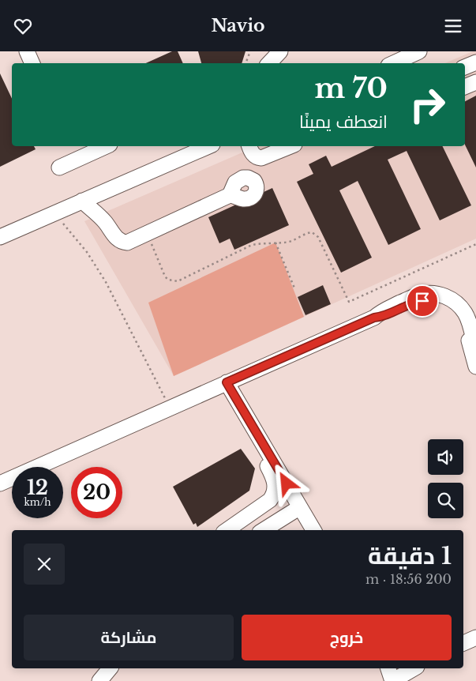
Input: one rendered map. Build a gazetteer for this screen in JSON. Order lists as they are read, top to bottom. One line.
{"page":{"header":"Navio","turn":["70 m","انعطف يمينًا"],"speed":"12 km/h","limit":"20","heading":["1 دقيقة","200 m · 18:56"],"buttons":["خروج","مشاركة"]}}
